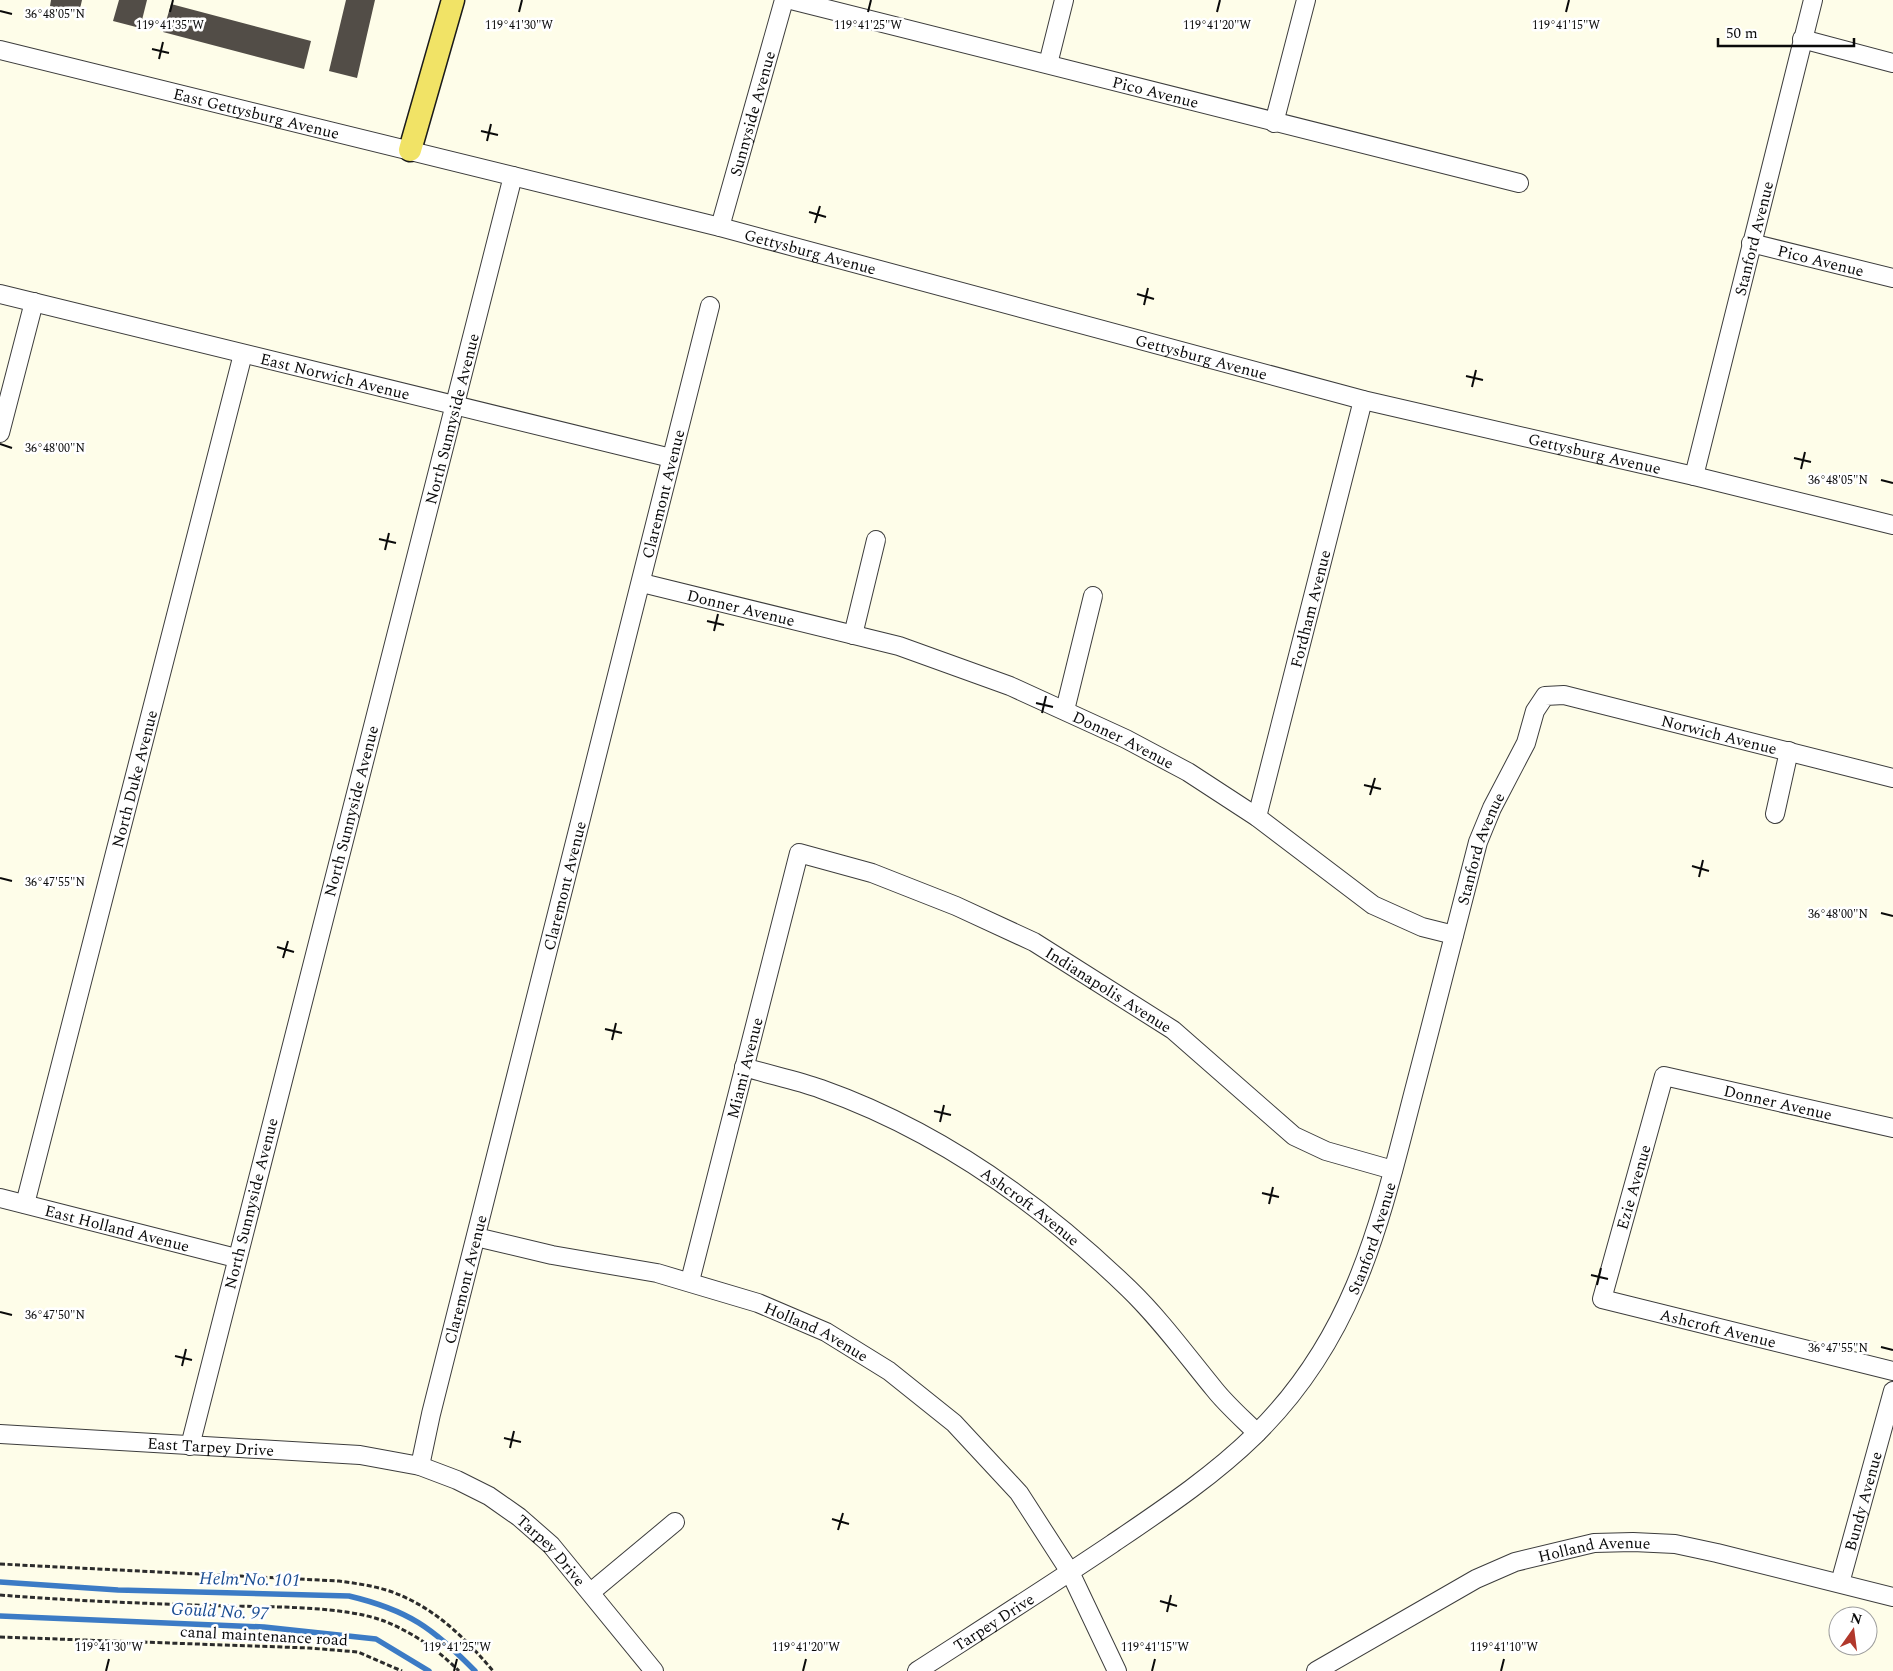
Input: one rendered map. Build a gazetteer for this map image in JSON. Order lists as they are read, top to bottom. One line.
{"streets":{"street":["Pico Avenue","East Gettysburg Avenue","Sunnyside Avenue","Stanford Avenue","Gettysburg Avenue","East Norwich Avenue","North Sunnyside Avenue","Claremont Avenue","Donner Avenue","Fordham Avenue","Norwich Avenue","North Duke Avenue","Indianapolis Avenue","Miami Avenue","Ezie Avenue","Ashcroft Avenue","East Holland Avenue","Holland Avenue","East Tarpey Drive","Bundy Avenue","Tarpey Drive"],"path":["canal maintenance road"]},"crossings":[["Pico Avenue","Stanford Avenue"],["East Gettysburg Avenue","Gettysburg Avenue"],["East Gettysburg Avenue","North Sunnyside Avenue"],["Sunnyside Avenue","Gettysburg Avenue"],["Stanford Avenue","Gettysburg Avenue"],["Stanford Avenue","Donner Avenue"],["Stanford Avenue","Norwich Avenue"],["Stanford Avenue","Indianapolis Avenue"],["Stanford Avenue","Ashcroft Avenue"],["Stanford Avenue","Holland Avenue"],["Stanford Avenue","Tarpey Drive"],["Gettysburg Avenue","North Sunnyside Avenue"],["Gettysburg Avenue","Fordham Avenue"],["East Norwich Avenue","North Sunnyside Avenue"],["East Norwich Avenue","Claremont Avenue"],["East Norwich Avenue","North Duke Avenue"],["North Sunnyside Avenue","East Holland Avenue"],["North Sunnyside Avenue","East Tarpey Drive"],["Claremont Avenue","Donner Avenue"],["Claremont Avenue","Holland Avenue"],["Claremont Avenue","East Tarpey Drive"],["Claremont Avenue","Tarpey Drive"],["Donner Avenue","Fordham Avenue"],["Donner Avenue","Ezie Avenue"],["North Duke Avenue","East Holland Avenue"],["Indianapolis Avenue","Miami Avenue"],["Miami Avenue","Ashcroft Avenue"],["Miami Avenue","Holland Avenue"],["Ezie Avenue","Ashcroft Avenue"],["Holland Avenue","Bundy Avenue"],["Holland Avenue","Tarpey Drive"],["East Tarpey Drive","Tarpey Drive"]],"water":["Helm No. 101","Gould No. 97"],"scale_bar":"50 m","north":"top","coordinates":["36°48'05\"N","119°41'35\"W","119°41'30\"W","119°41'25\"W","119°41'20\"W","119°41'15\"W","36°48'00\"N","36°47'55\"N","36°47'50\"N","119°41'10\"W"]}
